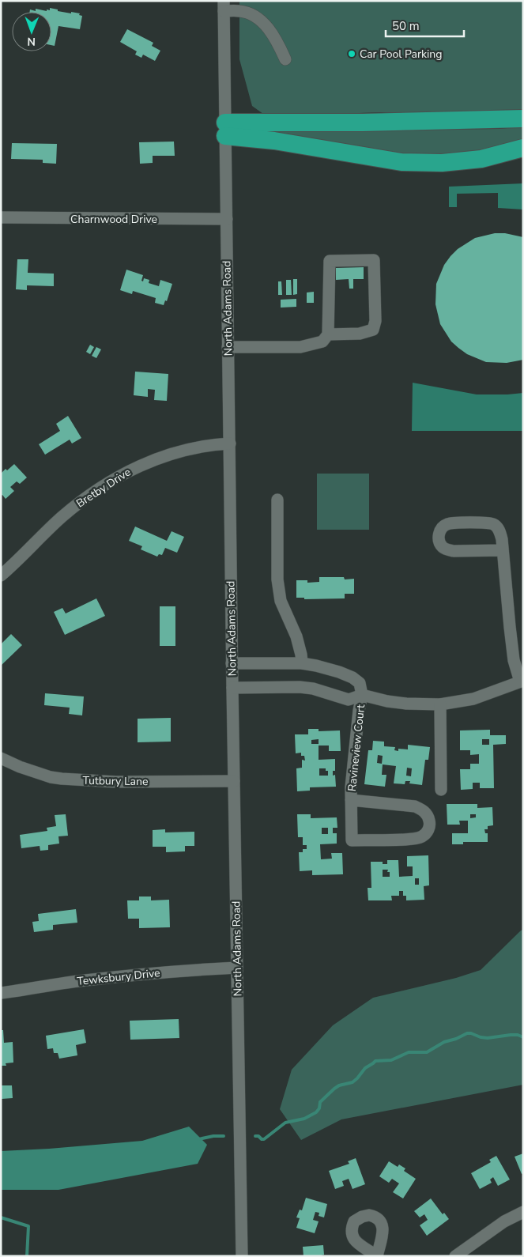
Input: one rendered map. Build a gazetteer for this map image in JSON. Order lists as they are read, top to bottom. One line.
{"streets":{"street":["Charnwood Drive","North Adams Road","Bretby Drive","Ravineview Court","Tutbury Lane","Tewksbury Drive"]},"crossings":[["Charnwood Drive","North Adams Road"],["North Adams Road","Bretby Drive"],["North Adams Road","Tutbury Lane"],["North Adams Road","Tewksbury Drive"]],"places":["Car Pool Parking"],"scale_bar":"50 m","north":"bottom"}
